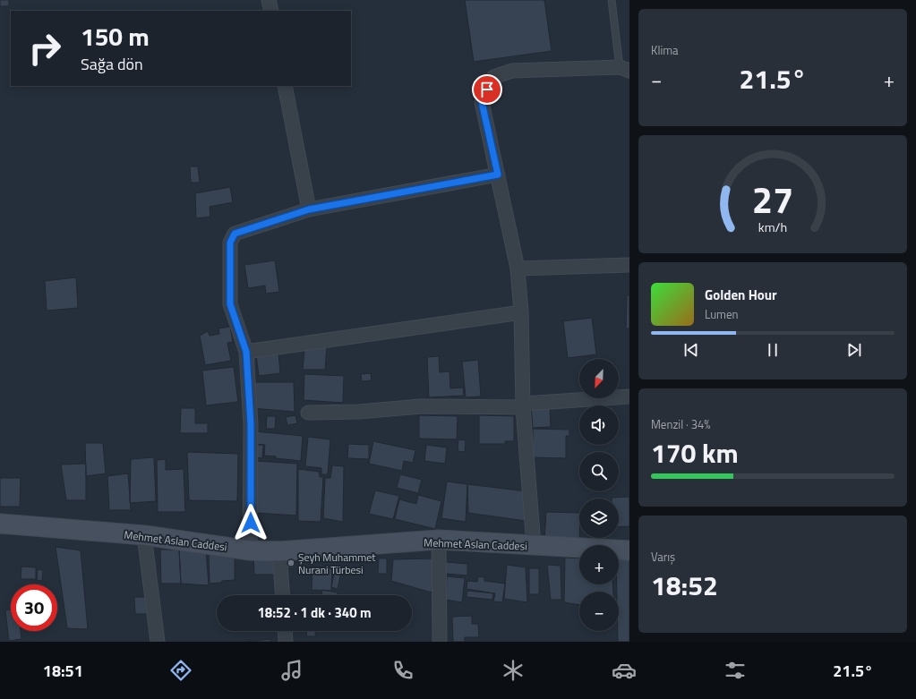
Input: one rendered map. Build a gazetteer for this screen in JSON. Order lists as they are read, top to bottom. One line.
{"streets":{"street":["Mehmet Aslan Caddesi"]},"places":["Şeyh Muhammet Nurani Türbesi"],"north":"bottom left","page":{"tile":["Klima",["Menzil · 34%","170 km"],["Varış","18:52"]],"turn":["150 m","Sağa dön"],"heat":["−","21.5°","+"],"song":["Golden Hour","Lumen"],"map_buttons":["+","−"],"limit":"30","trip":"18:52 · 1 dk · 340 m","tabs":["18:51","21.5°"],"gauge":["27","km/h"]}}
